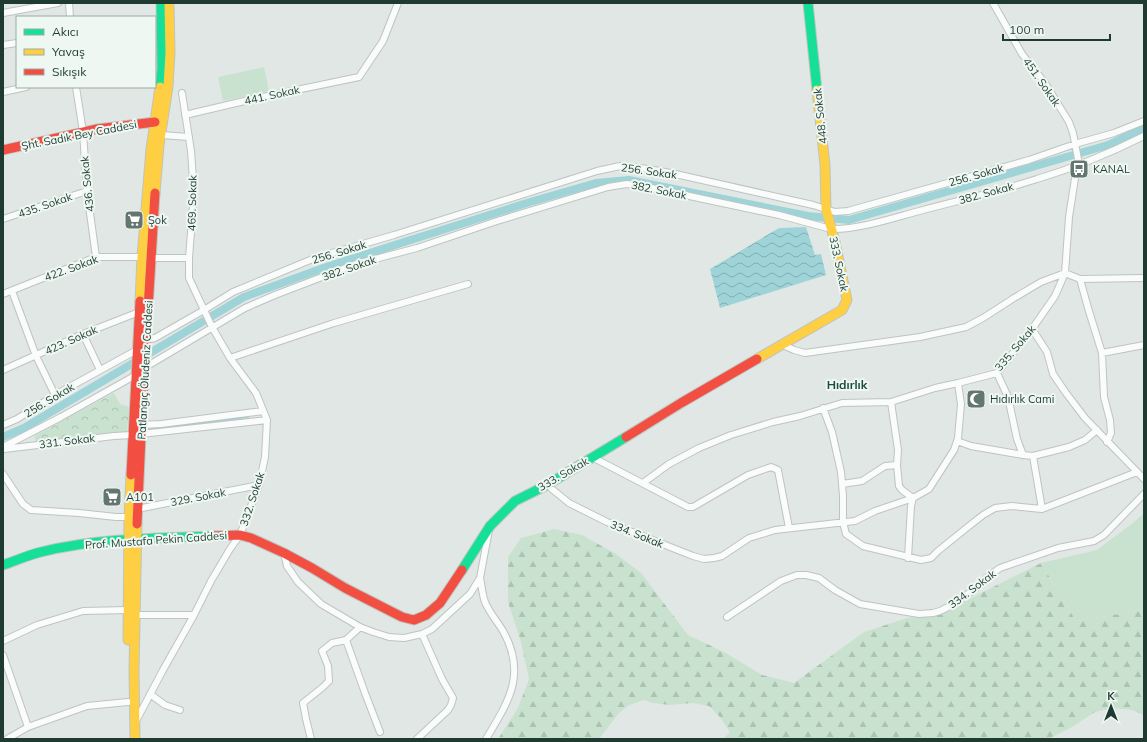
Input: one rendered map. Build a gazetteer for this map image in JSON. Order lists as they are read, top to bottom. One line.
{"streets":{"main road":["448. Sokak","Şht. Sadık Bey Caddesi","333. Sokak","Patlangıç Öludeniz Caddesi","Prof. Mustafa Pekin Caddesi"],"street":["451. Sokak","441. Sokak","256. Sokak","436. Sokak","382. Sokak","469. Sokak","435. Sokak","422. Sokak","423. Sokak","335. Sokak","331. Sokak","329. Sokak","332. Sokak","334. Sokak"]},"crossings":[["451. Sokak","256. Sokak"],["451. Sokak","382. Sokak"],["451. Sokak","335. Sokak"],["441. Sokak","469. Sokak"],["448. Sokak","256. Sokak"],["448. Sokak","382. Sokak"],["448. Sokak","333. Sokak"],["Şht. Sadık Bey Caddesi","436. Sokak"],["Şht. Sadık Bey Caddesi","Patlangıç Öludeniz Caddesi"],["256. Sokak","382. Sokak"],["256. Sokak","469. Sokak"],["256. Sokak","Patlangıç Öludeniz Caddesi"],["256. Sokak","331. Sokak"],["256. Sokak","332. Sokak"],["436. Sokak","435. Sokak"],["436. Sokak","422. Sokak"],["382. Sokak","333. Sokak"],["382. Sokak","335. Sokak"],["382. Sokak","Patlangıç Öludeniz Caddesi"],["382. Sokak","332. Sokak"],["469. Sokak","332. Sokak"],["333. Sokak","332. Sokak"],["333. Sokak","334. Sokak"],["333. Sokak","Prof. Mustafa Pekin Caddesi"],["422. Sokak","Patlangıç Öludeniz Caddesi"],["423. Sokak","Patlangıç Öludeniz Caddesi"],["Patlangıç Öludeniz Caddesi","331. Sokak"],["Patlangıç Öludeniz Caddesi","329. Sokak"],["Patlangıç Öludeniz Caddesi","332. Sokak"],["Patlangıç Öludeniz Caddesi","Prof. Mustafa Pekin Caddesi"],["331. Sokak","332. Sokak"],["329. Sokak","332. Sokak"],["332. Sokak","Prof. Mustafa Pekin Caddesi"]],"districts":["Hıdırlık"],"places":{"bus stop":["KANAL"],"supermarket":["Şok","A101"],"mosque":["Hıdırlık Cami"]},"legend":["Akıcı","Yavaş","Sıkışık"],"scale_bar":"100 m","north":"top"}
